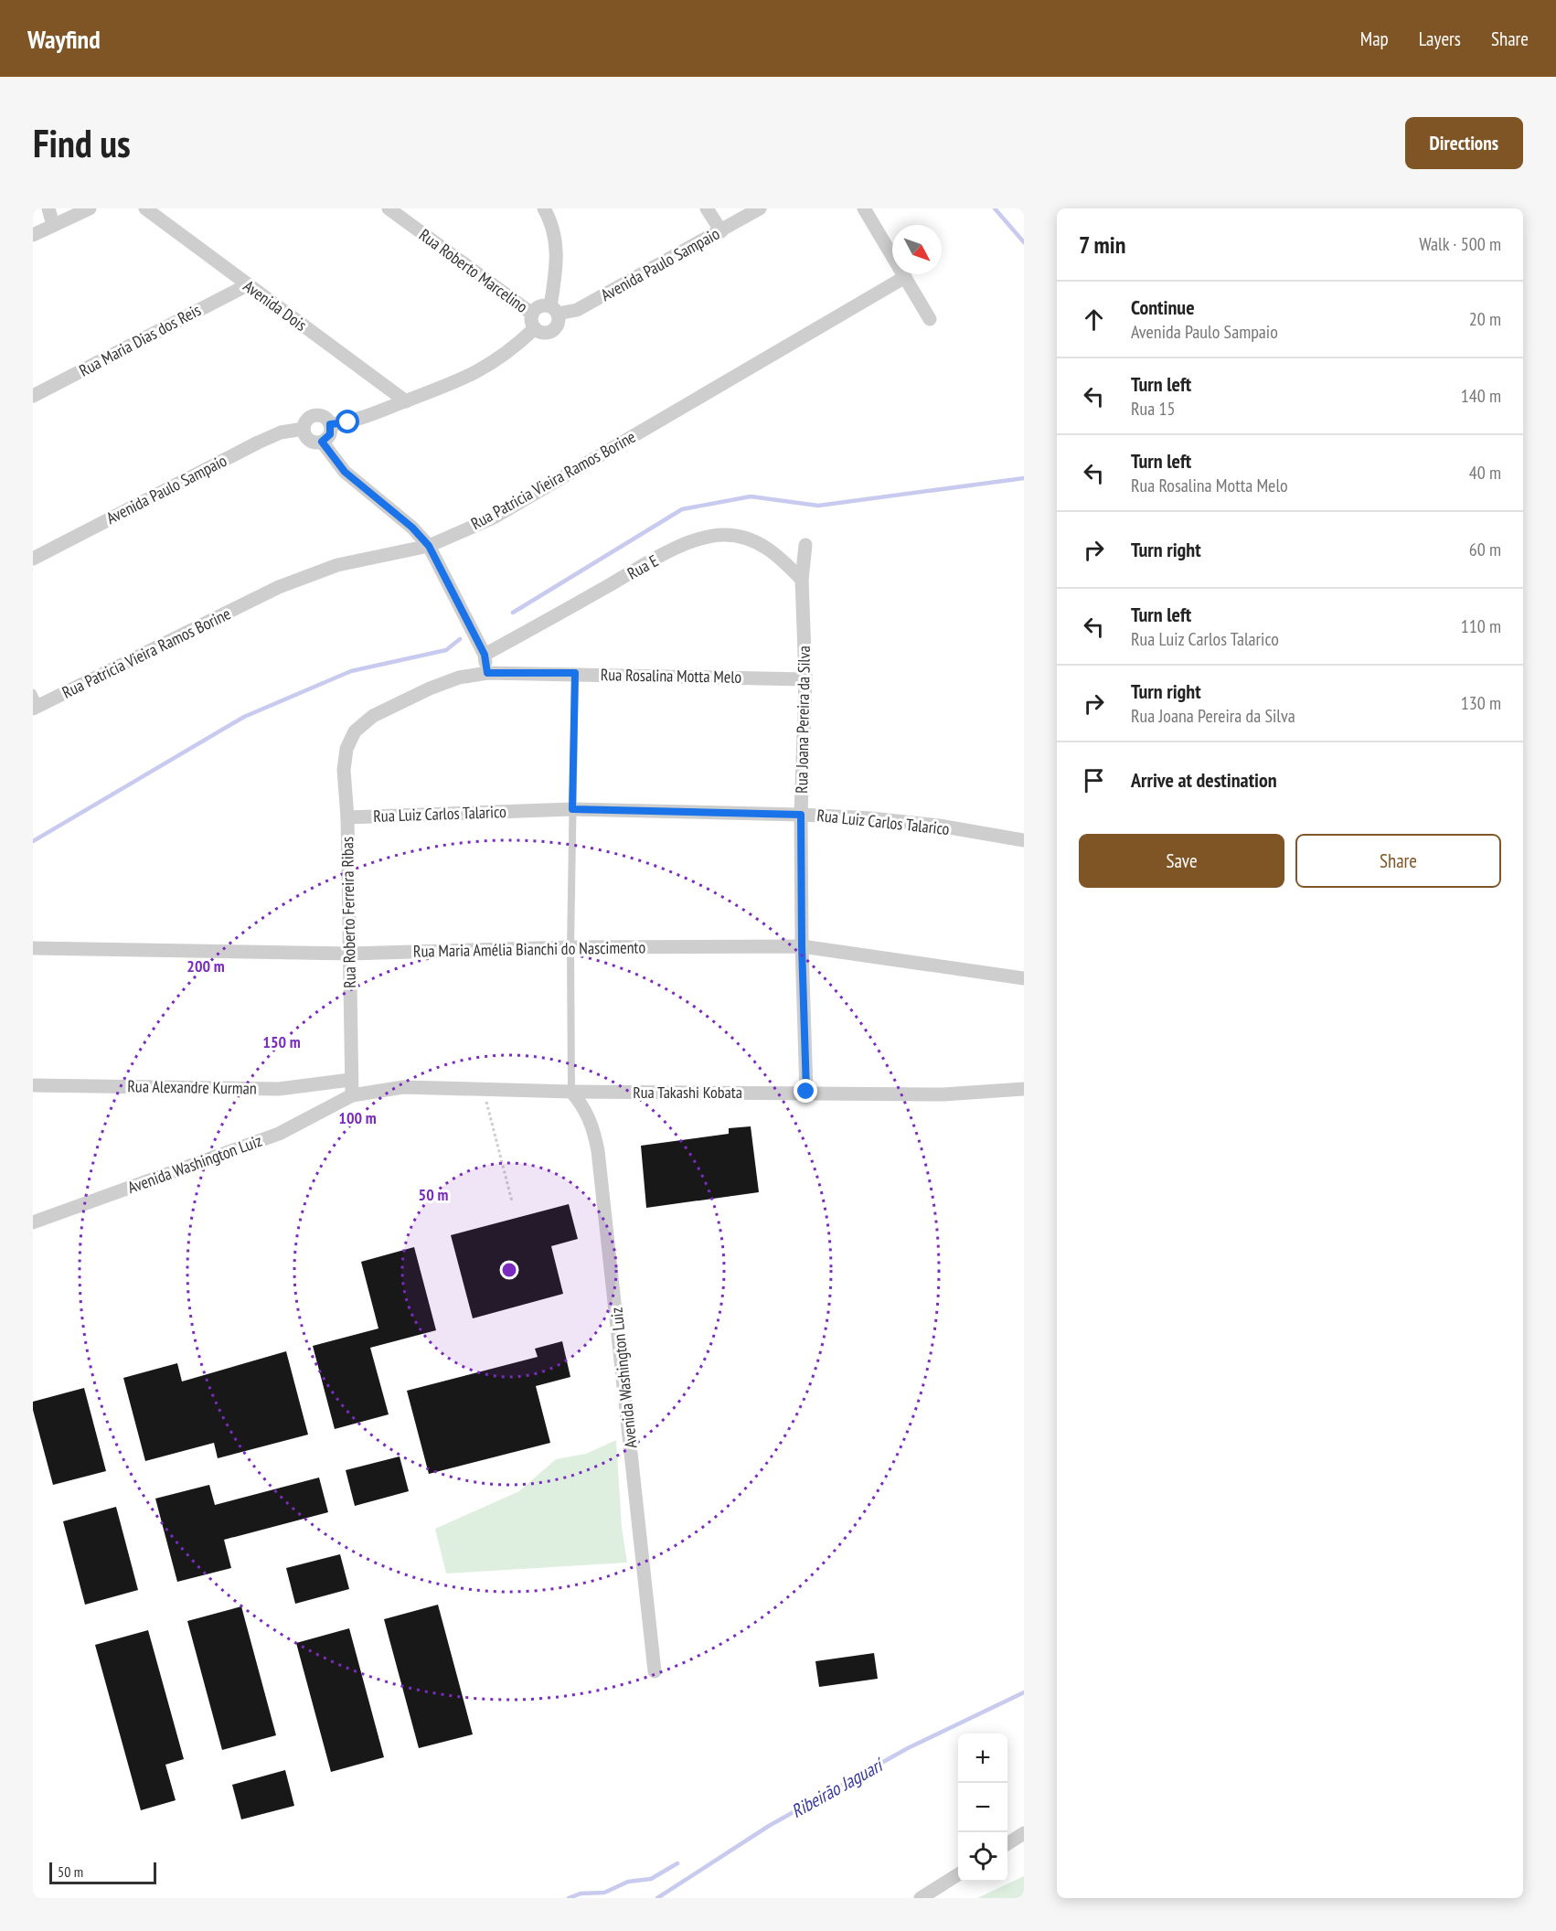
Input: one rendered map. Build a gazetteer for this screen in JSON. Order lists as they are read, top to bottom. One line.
{"streets":{"street":["Avenida Paulo Sampaio","Rua Roberto Marcelino","Avenida Dois","Rua Maria Dias dos Reis","Rua Patricia Vieira Ramos Borine","Rua E","Rua Rosalina Motta Melo","Rua Joana Pereira da Silva","Rua Luiz Carlos Talarico","Rua Roberto Ferreira Ribas","Rua Maria Amélia Bianchi do Nascimento","Rua Alexandre Kurman","Rua Takashi Kobata","Avenida Washington Luiz"]},"crossings":[["Avenida Paulo Sampaio","Rua Roberto Marcelino"],["Avenida Paulo Sampaio","Avenida Dois"],["Avenida Dois","Rua Maria Dias dos Reis"],["Rua E","Rua Joana Pereira da Silva"],["Rua Rosalina Motta Melo","Rua Joana Pereira da Silva"],["Rua Rosalina Motta Melo","Rua Roberto Ferreira Ribas"],["Rua Joana Pereira da Silva","Rua Luiz Carlos Talarico"],["Rua Joana Pereira da Silva","Rua Maria Amélia Bianchi do Nascimento"],["Rua Joana Pereira da Silva","Rua Takashi Kobata"],["Rua Luiz Carlos Talarico","Rua Roberto Ferreira Ribas"],["Rua Roberto Ferreira Ribas","Rua Maria Amélia Bianchi do Nascimento"],["Rua Roberto Ferreira Ribas","Rua Alexandre Kurman"],["Rua Roberto Ferreira Ribas","Rua Takashi Kobata"],["Rua Roberto Ferreira Ribas","Avenida Washington Luiz"],["Rua Takashi Kobata","Avenida Washington Luiz"]],"water":["Ribeirão Jaguarí"],"scale_bar":"50 m","north":"bottom right","page":{"header":"Wayfind","nav":["Map","Layers","Share"],"buttons":["Directions",["Save","Share"]],"title":"Find us","heading":["7 min","Walk · 500 m"],"list":[["Continue","Avenida Paulo Sampaio","20 m"],["Turn left","Rua 15","140 m"],["Turn left","Rua Rosalina Motta Melo","40 m"],["Turn right","60 m"],["Turn left","Rua Luiz Carlos Talarico","110 m"],["Turn right","Rua Joana Pereira da Silva","130 m"],"Arrive at destination"],"map_buttons":["+","−"],"scale":"50 m"},"rings":["200 m","150 m","100 m","50 m"]}
